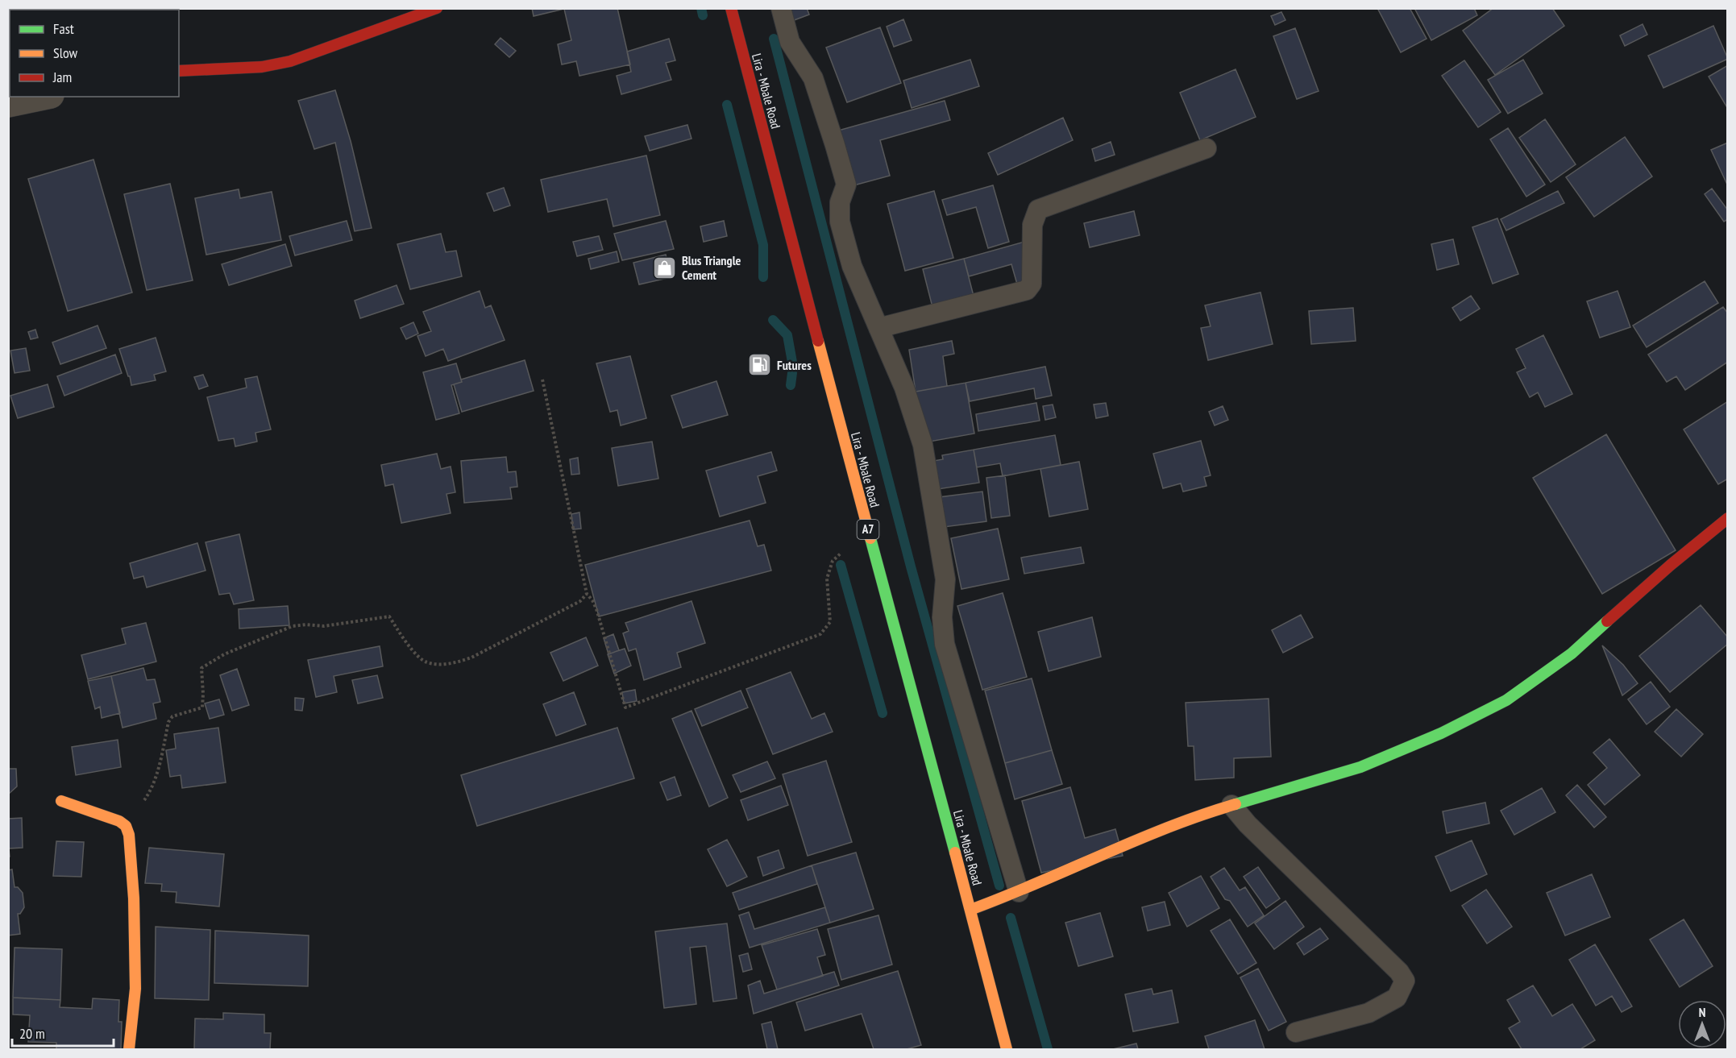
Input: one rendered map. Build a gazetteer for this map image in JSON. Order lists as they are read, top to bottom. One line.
{"streets":{"street":["Lira - Mbale Road","A7"]},"places":{"shop":["Blus Triangle Cement"],"fuel station":["Futures"]},"legend":["Fast","Slow","Jam"],"scale_bar":"20 m","north":"top"}
